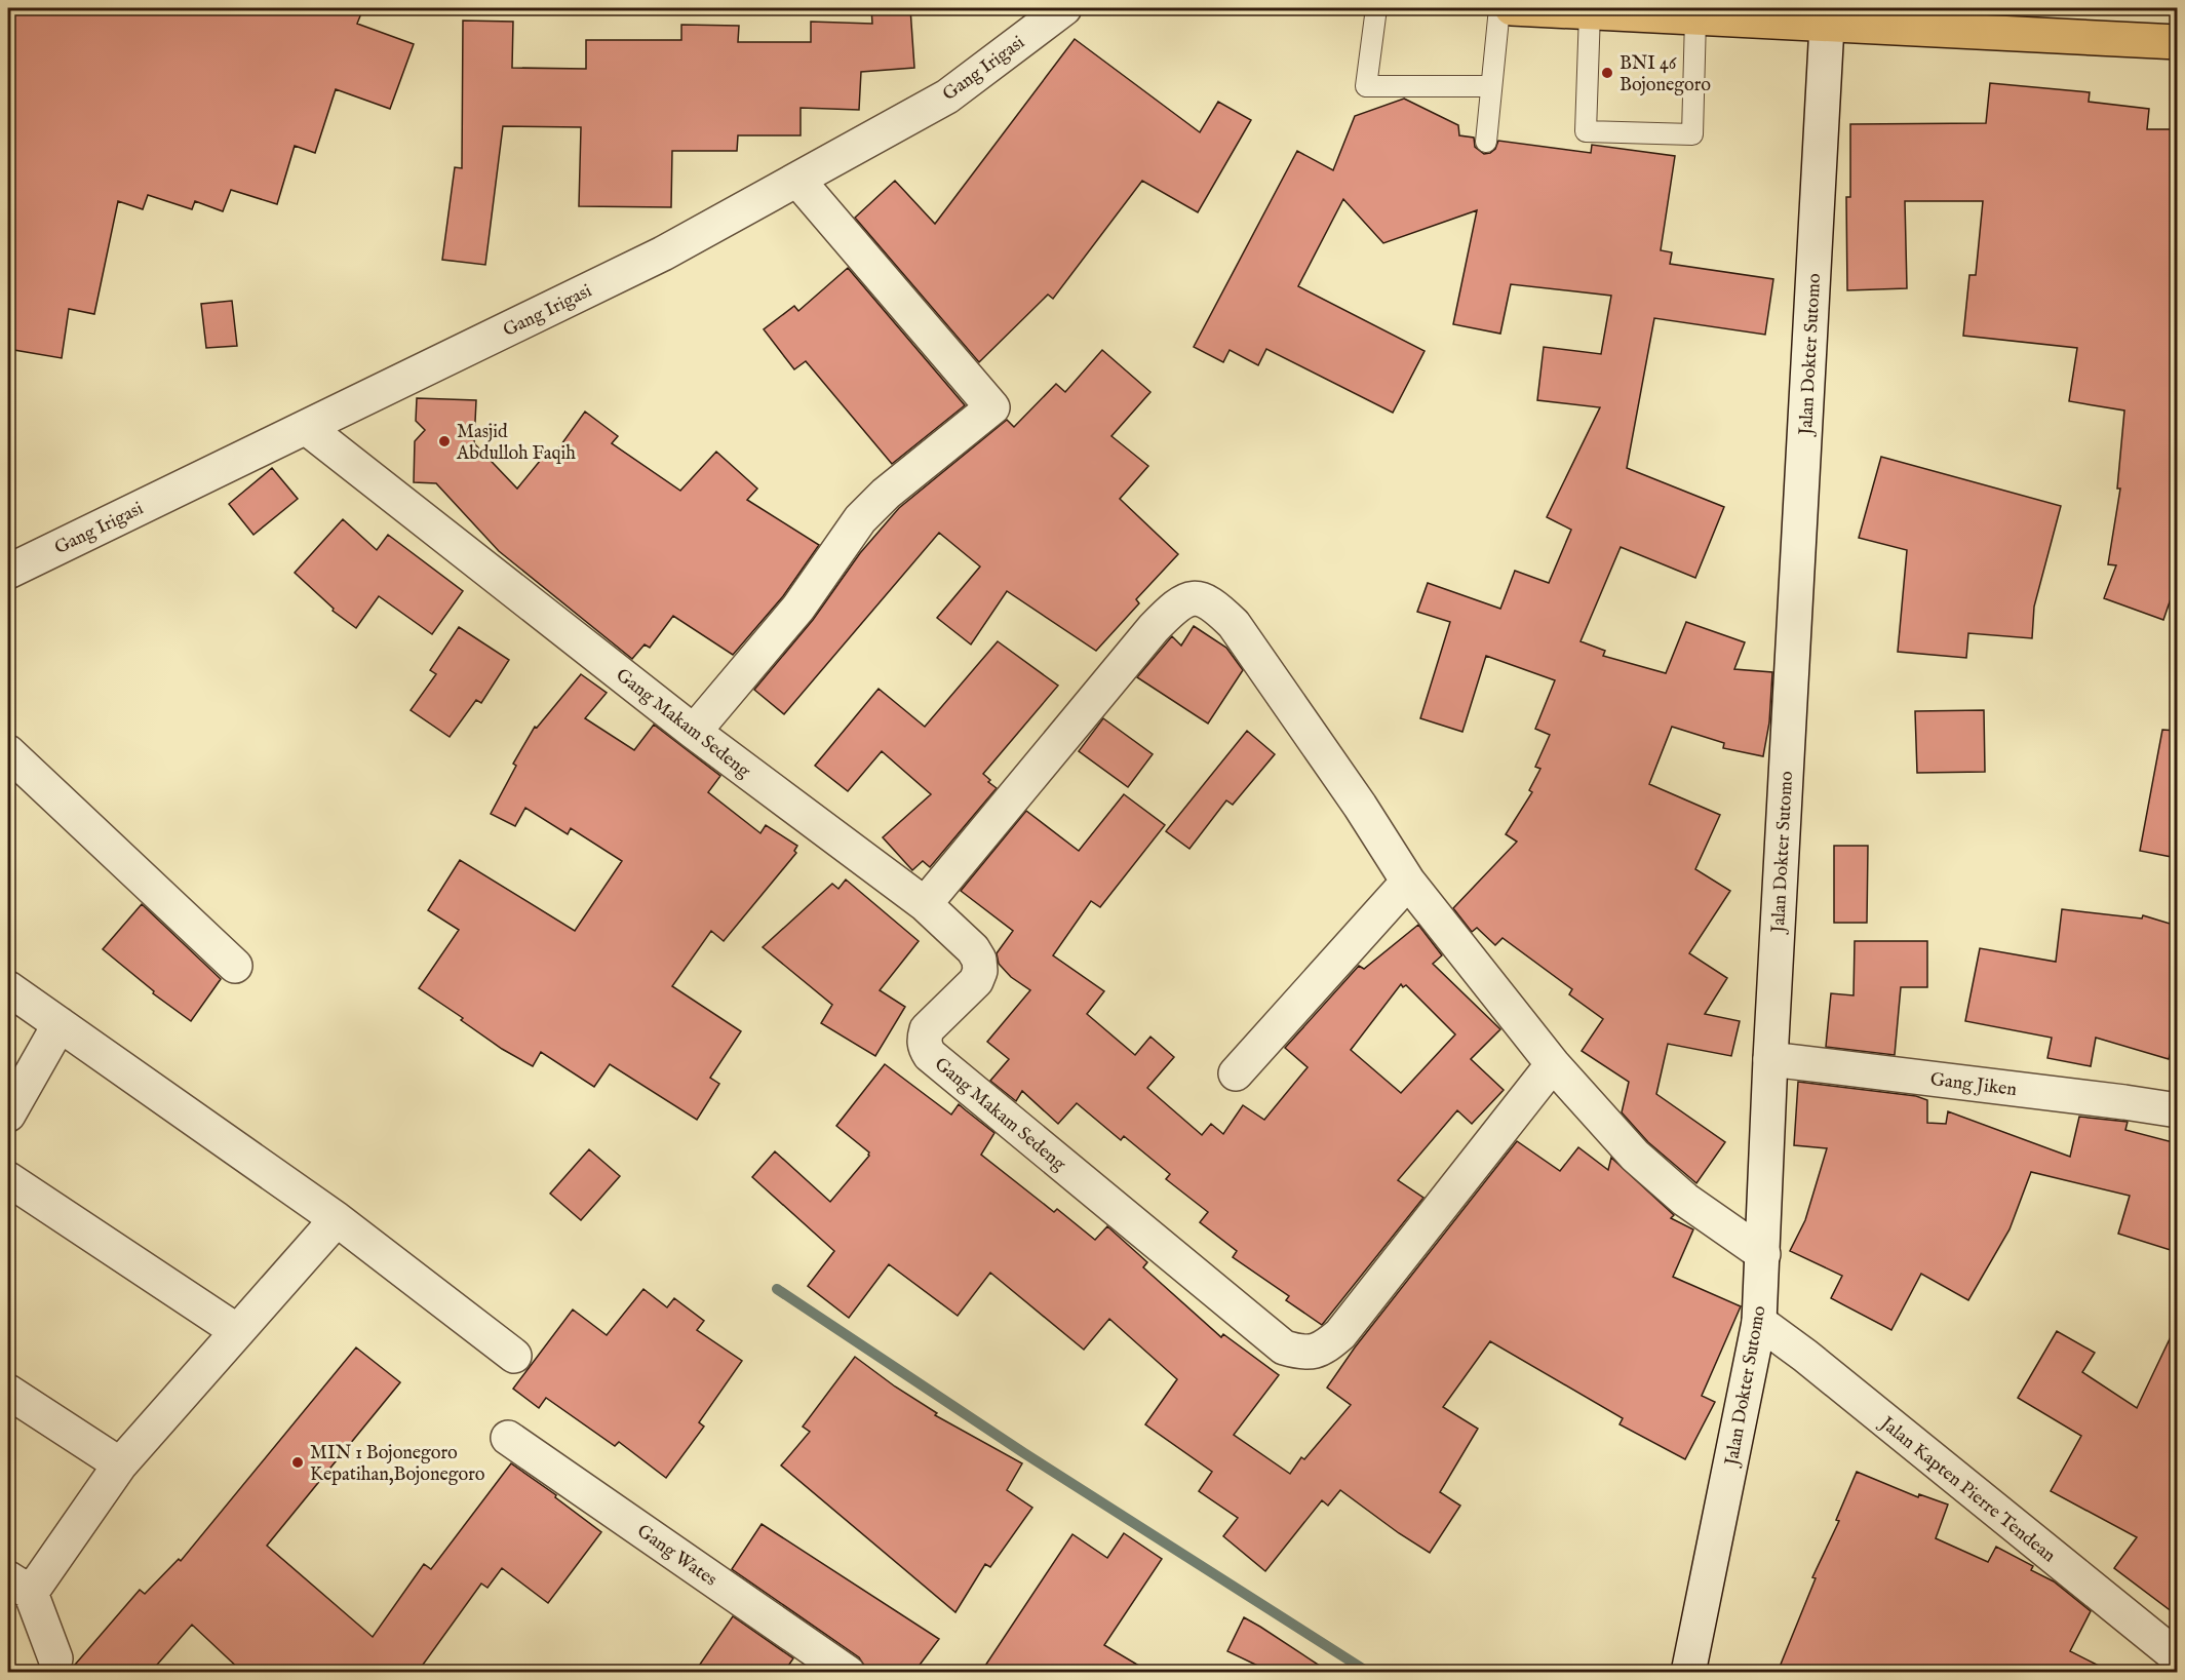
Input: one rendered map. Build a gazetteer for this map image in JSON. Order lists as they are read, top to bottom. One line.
{"streets":{"street":["Gang Irigasi","Jalan Dokter Sutomo","Gang Makam Sedeng","Gang Jiken","Jalan Kapten Pierre Tendean","Gang Wates"]},"crossings":[["Gang Irigasi","Gang Makam Sedeng"],["Jalan Dokter Sutomo","Gang Jiken"],["Jalan Dokter Sutomo","Jalan Kapten Pierre Tendean"]],"places":["BNI 46 Bojonegoro","Masjid Abdulloh Faqih","MIN 1 Bojonegoro Kepatihan,Bojonegoro"]}
